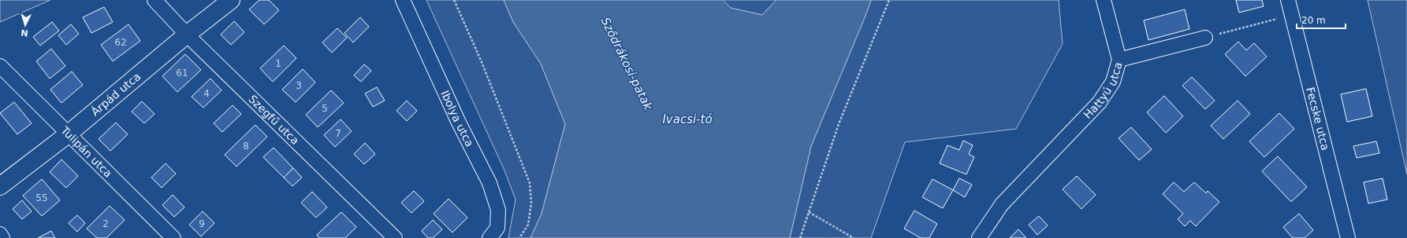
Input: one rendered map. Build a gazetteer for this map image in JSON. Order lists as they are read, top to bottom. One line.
{"streets":{"street":["Hattyú utca","Árpád utca","Ibolya utca","Fecske utca","Szegfű utca","Tulipán utca"]},"crossings":[["Árpád utca","Szegfű utca"],["Árpád utca","Tulipán utca"]],"water":["Sződrákosi-patak","Ivacsi-tó"],"house_numbers":["62","1","61","3","4","5","7","8","55","2","9"],"scale_bar":"20 m","north":"bottom"}
